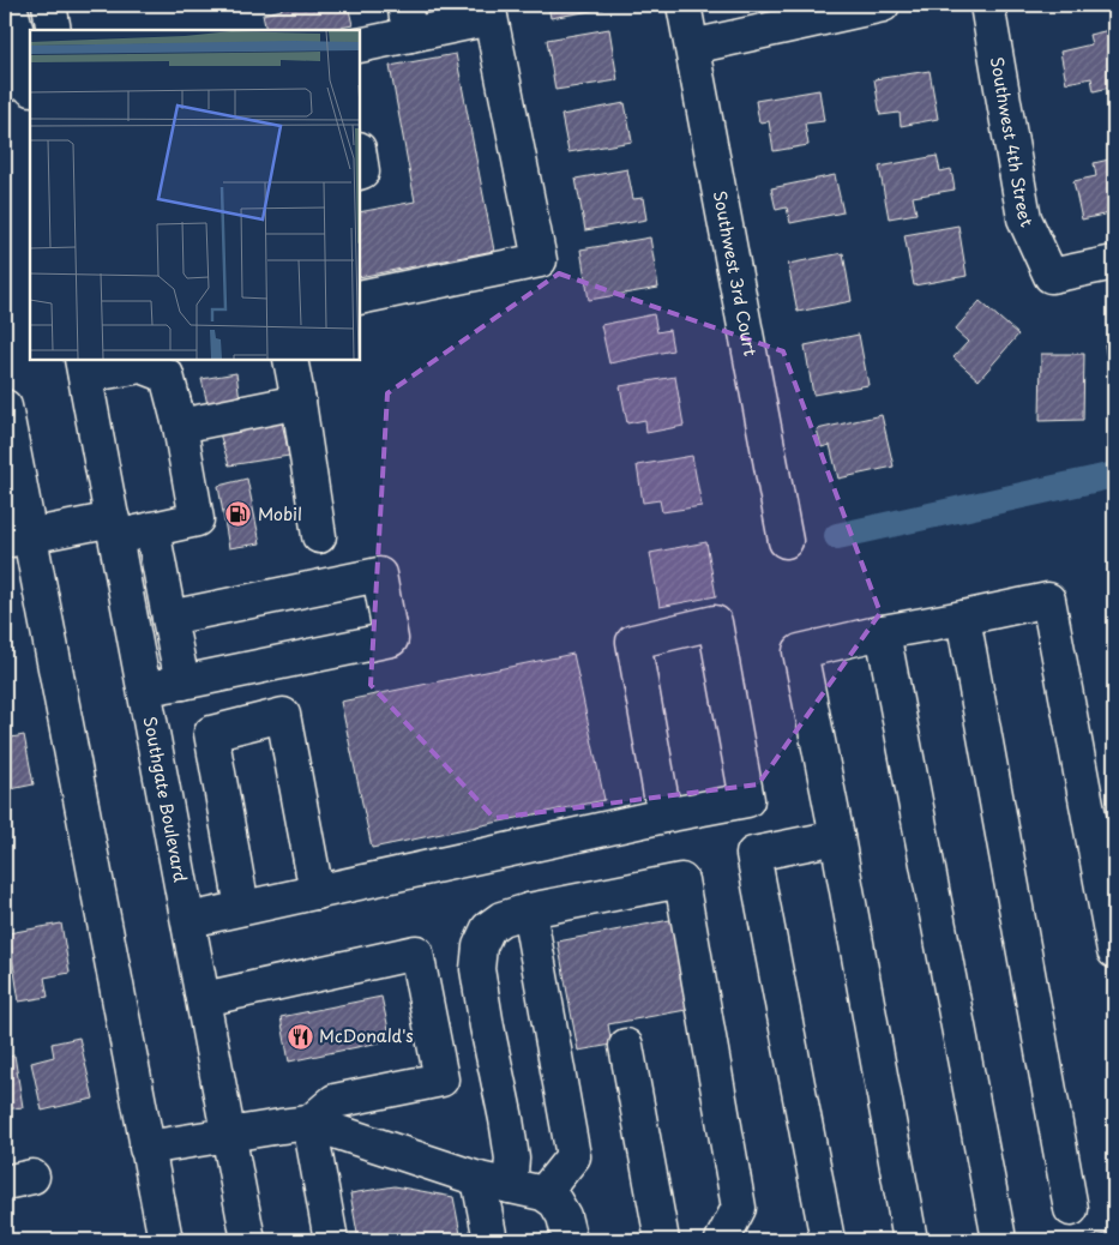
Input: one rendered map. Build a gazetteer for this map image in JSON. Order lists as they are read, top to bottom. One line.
{"streets":{"main road":["Southwest 4th Street","Southwest 3rd Court","Southgate Boulevard"]},"places":{"fuel station":["Mobil"],"restaurant":["McDonald's"]}}
